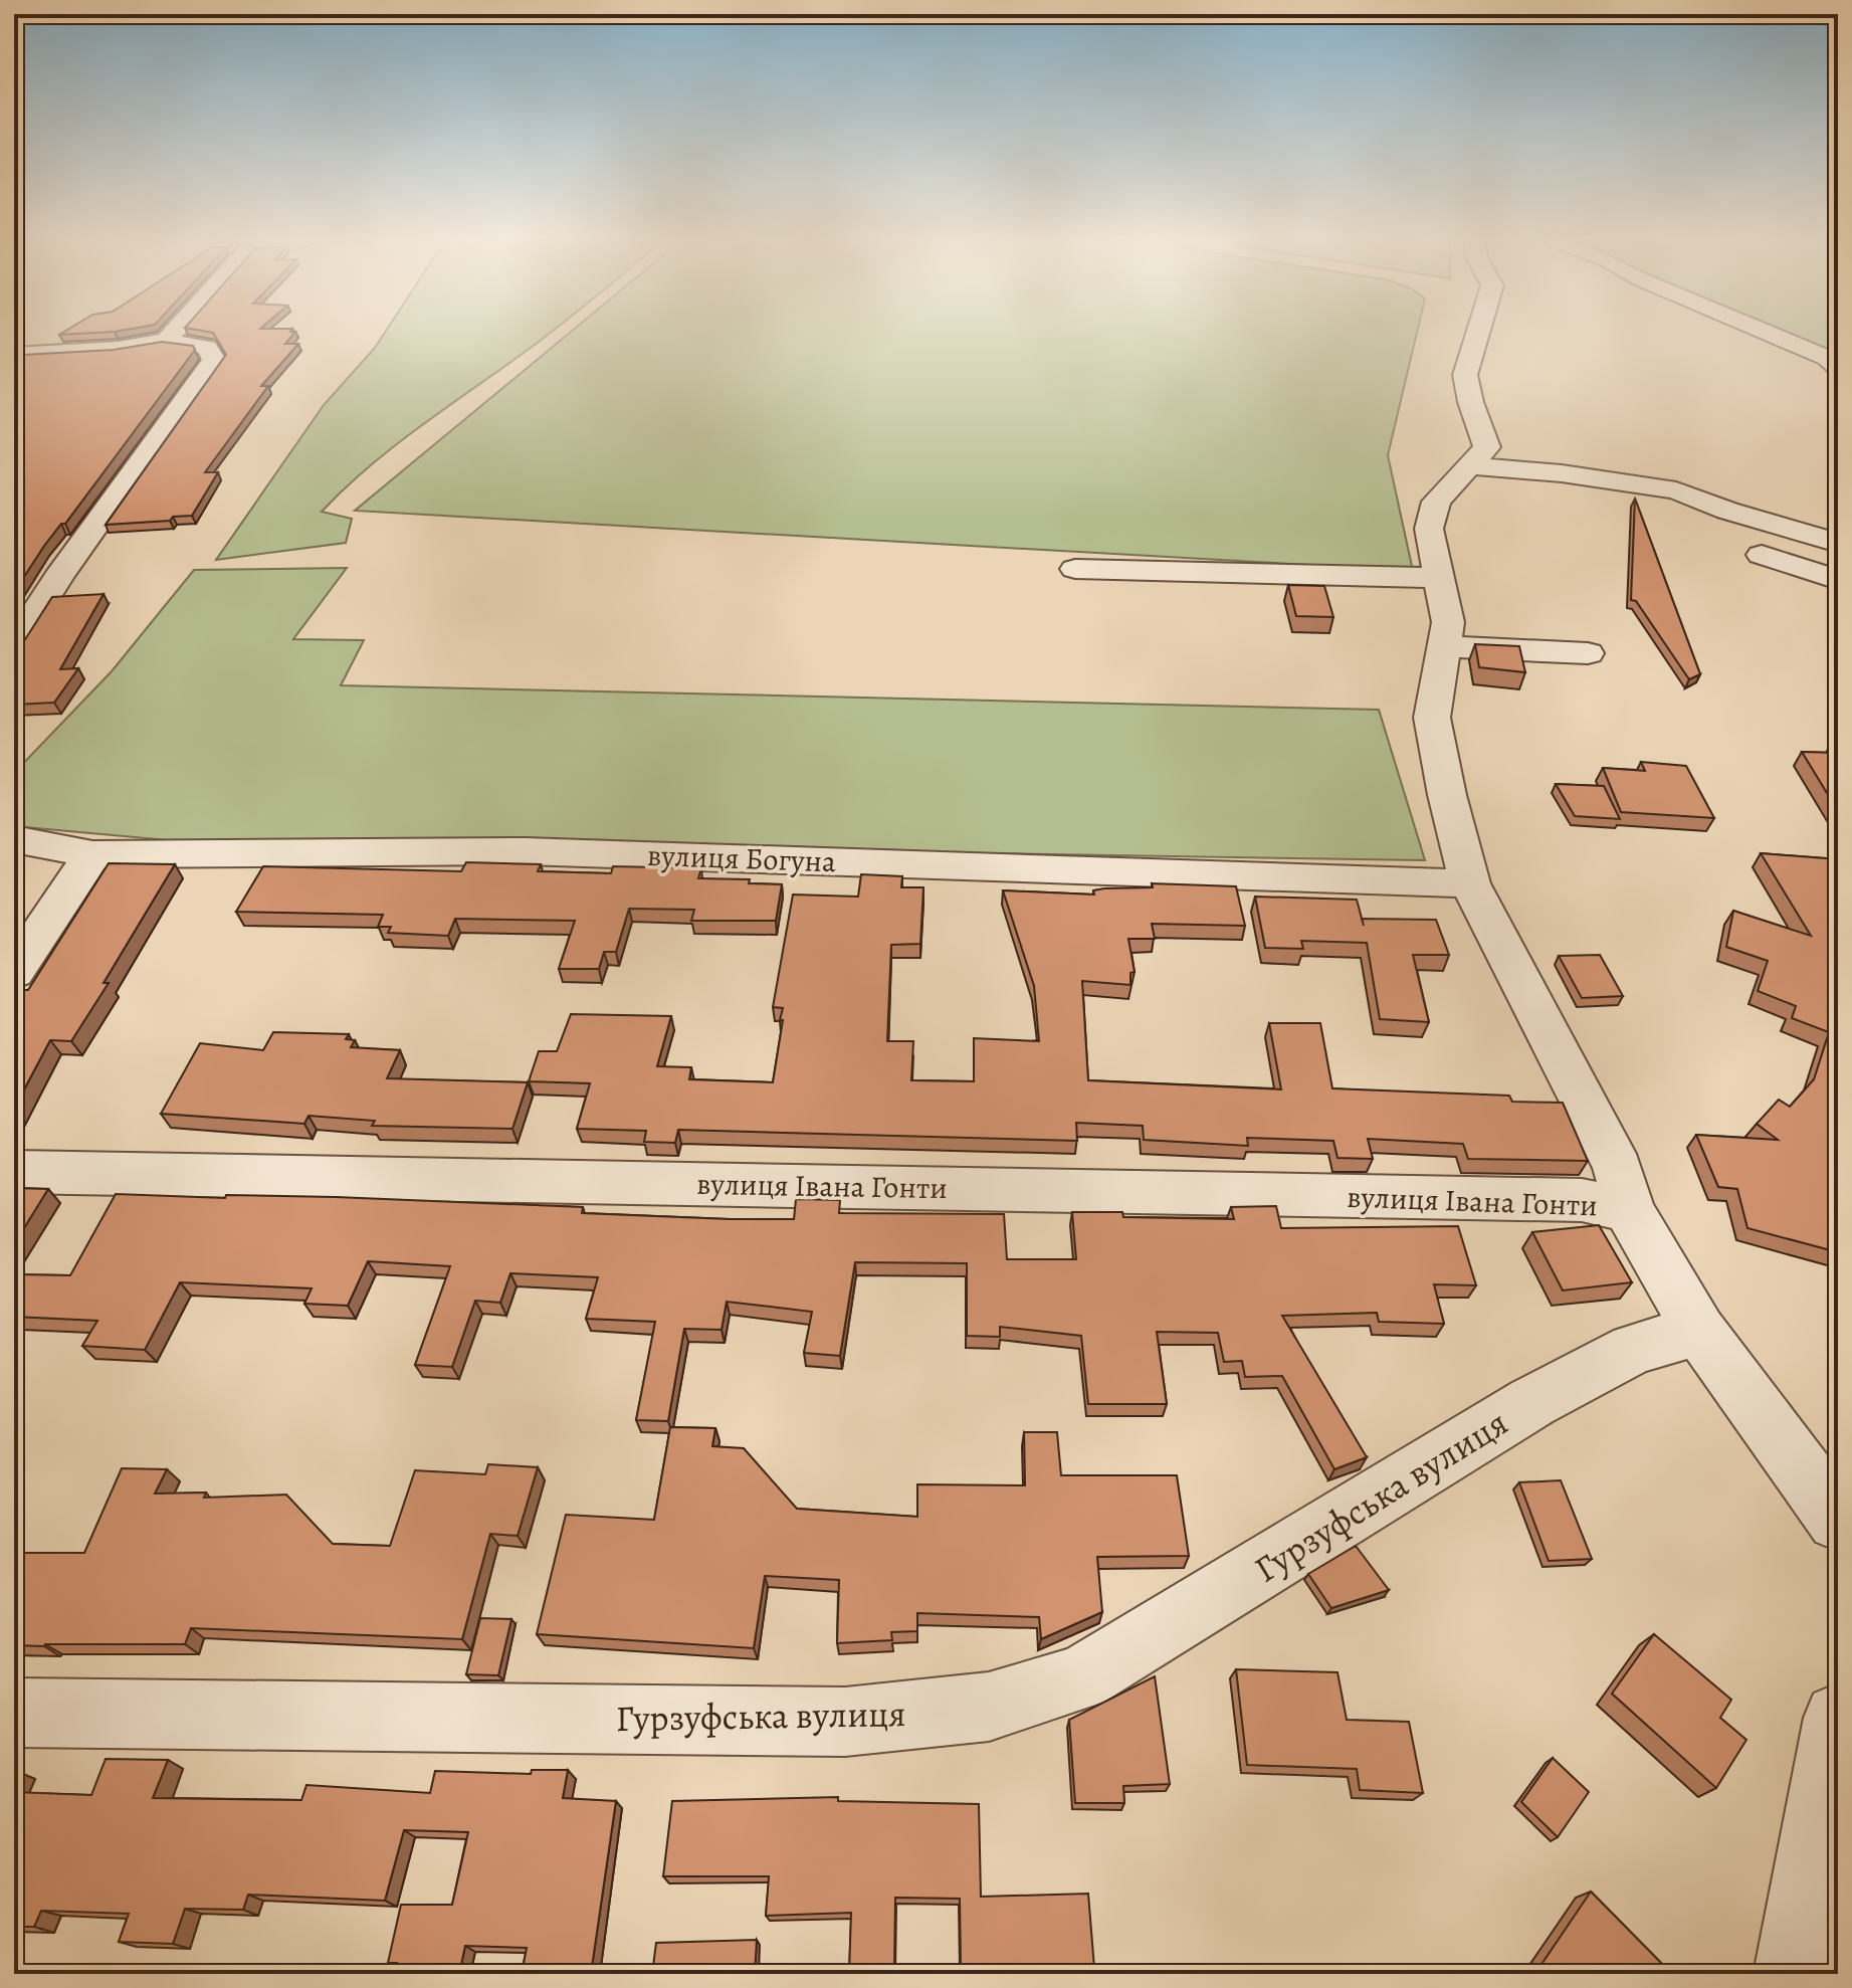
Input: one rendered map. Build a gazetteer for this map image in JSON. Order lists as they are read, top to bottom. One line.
{"streets":{"street":["вулиця Богуна","вулиця Івана Гонти","Гурзуфська вулиця"]}}
